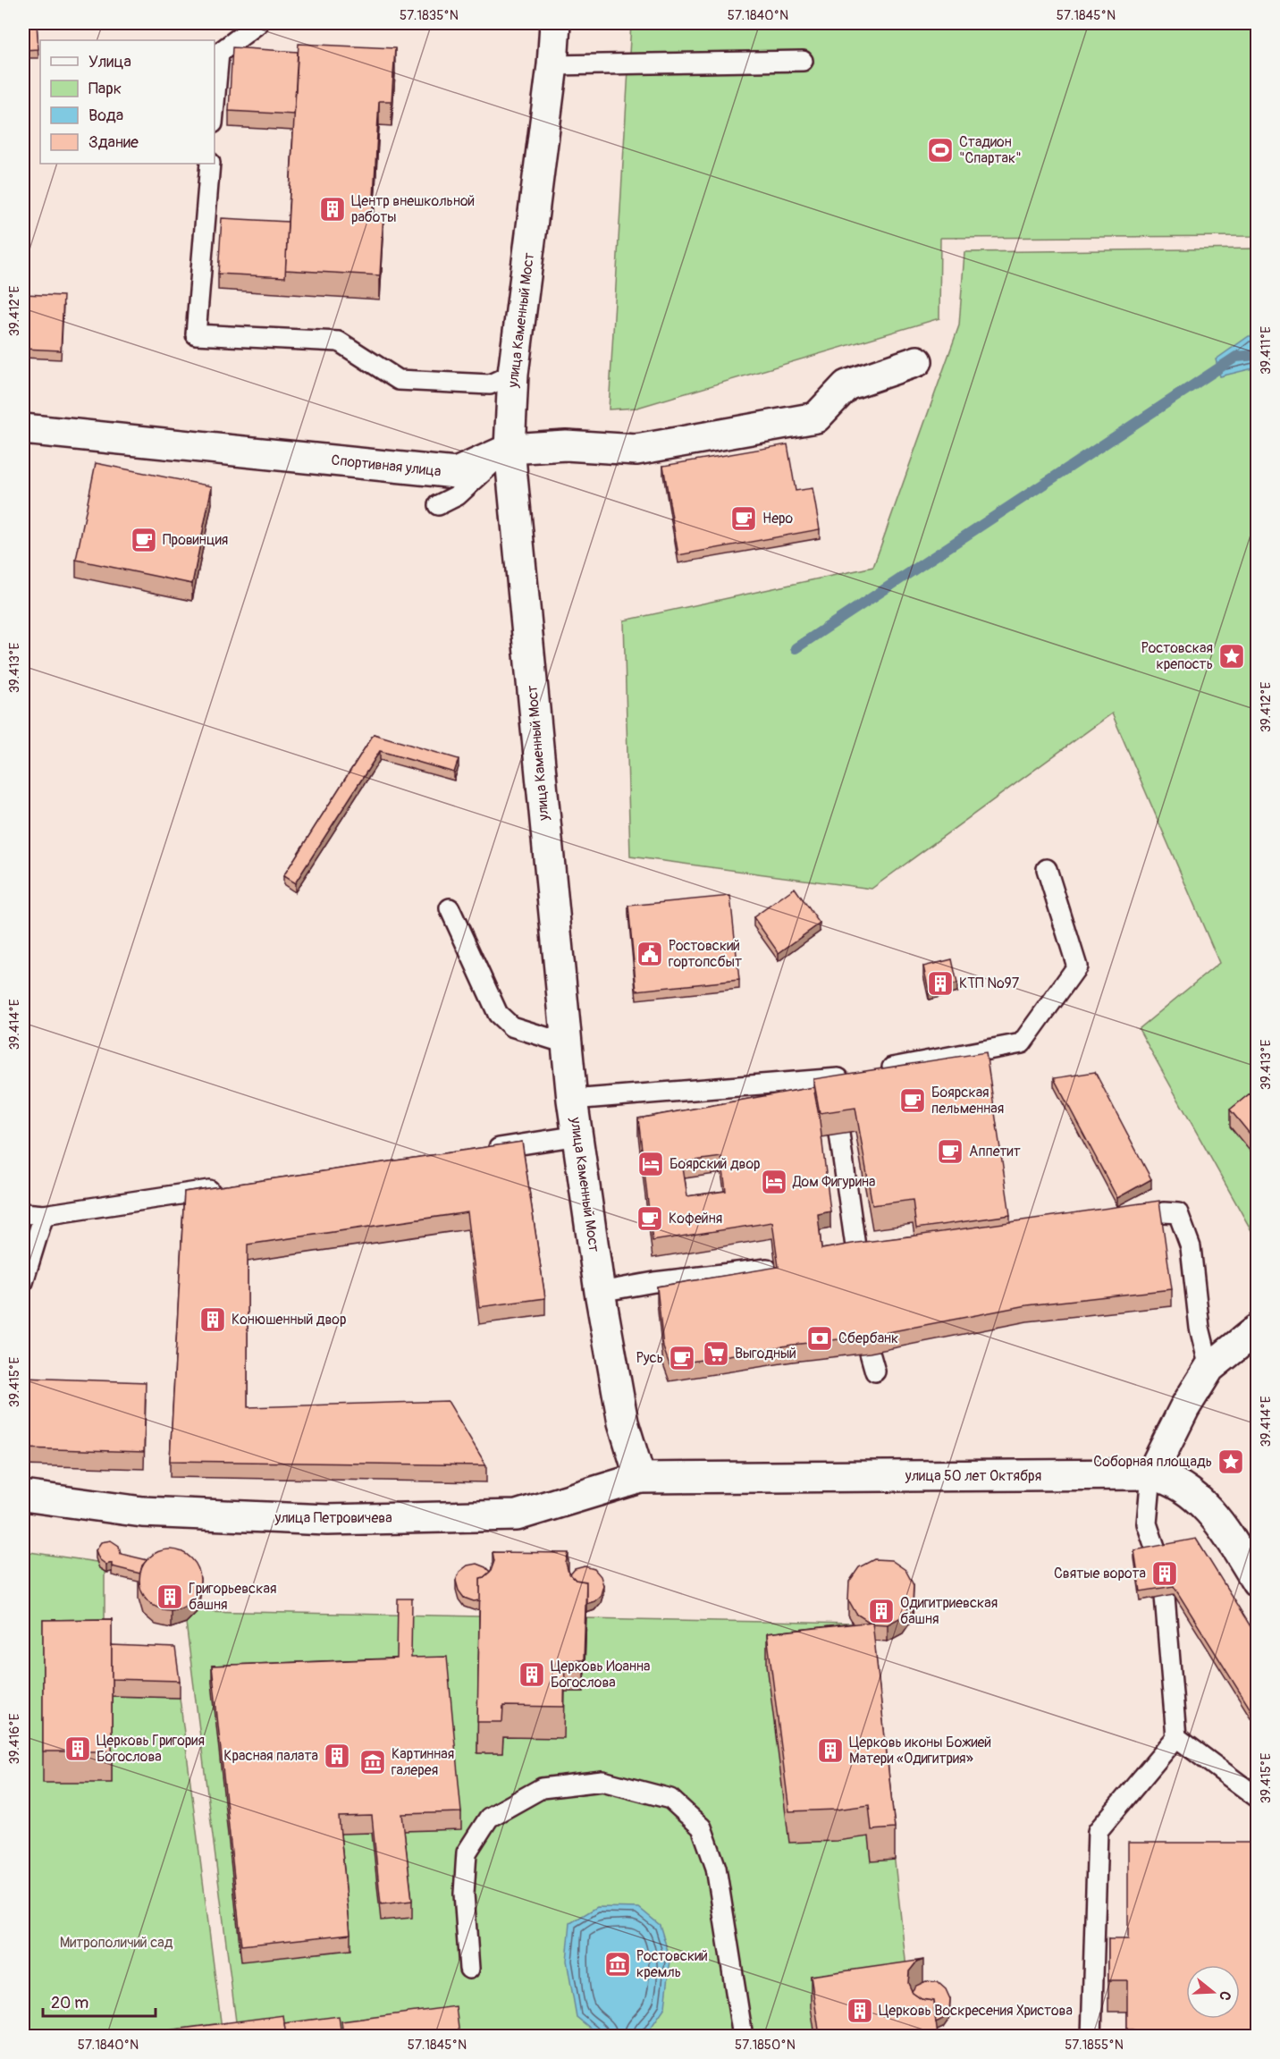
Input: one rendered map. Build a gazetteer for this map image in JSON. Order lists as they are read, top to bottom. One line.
{"streets":{"street":["улица Каменный Мост","Спортивная улица","улица 50 лет Октября","улица Петровичева"]},"crossings":[["улица Каменный Мост","Спортивная улица"],["улица Каменный Мост","улица 50 лет Октября"],["улица Каменный Мост","улица Петровичева"],["улица 50 лет Октября","улица Петровичева"]],"parks":["Митрополичий сад"],"places":{"sports":["Стадион \"Спартак\""],"building":["Центр внешкольной работы","КТП №97","Конюшенный двор","Святые ворота","Григорьевская башня","Одигитриевская башня","Церковь Иоанна Богослова","Церковь Григория Богослова","Церковь иконы Божией Матери «Одигитрия»","Красная палата","Церковь Воскресения Христова"],"cafe":["Неро","Провинция","Боярская пельменная","Аппетит","Кофейня","Русь"],"place":["Ростовская крепость","Соборная площадь"],"public building":["Ростовский гортопсбыт"],"hotel":["Боярский двор","Дом Фигурина"],"bank":["Сбербанк"],"supermarket":["Выгодный"],"museum":["Картинная галерея","Ростовский кремль"]},"legend":["Улица","Парк","Вода","Здание"],"scale_bar":"20 m","north":"right","coordinates":["57.1835°N","57.1840°N","57.1845°N","39.412°E","39.411°E","39.413°E","39.414°E","39.415°E","39.416°E","57.1850°N","57.1855°N"]}
